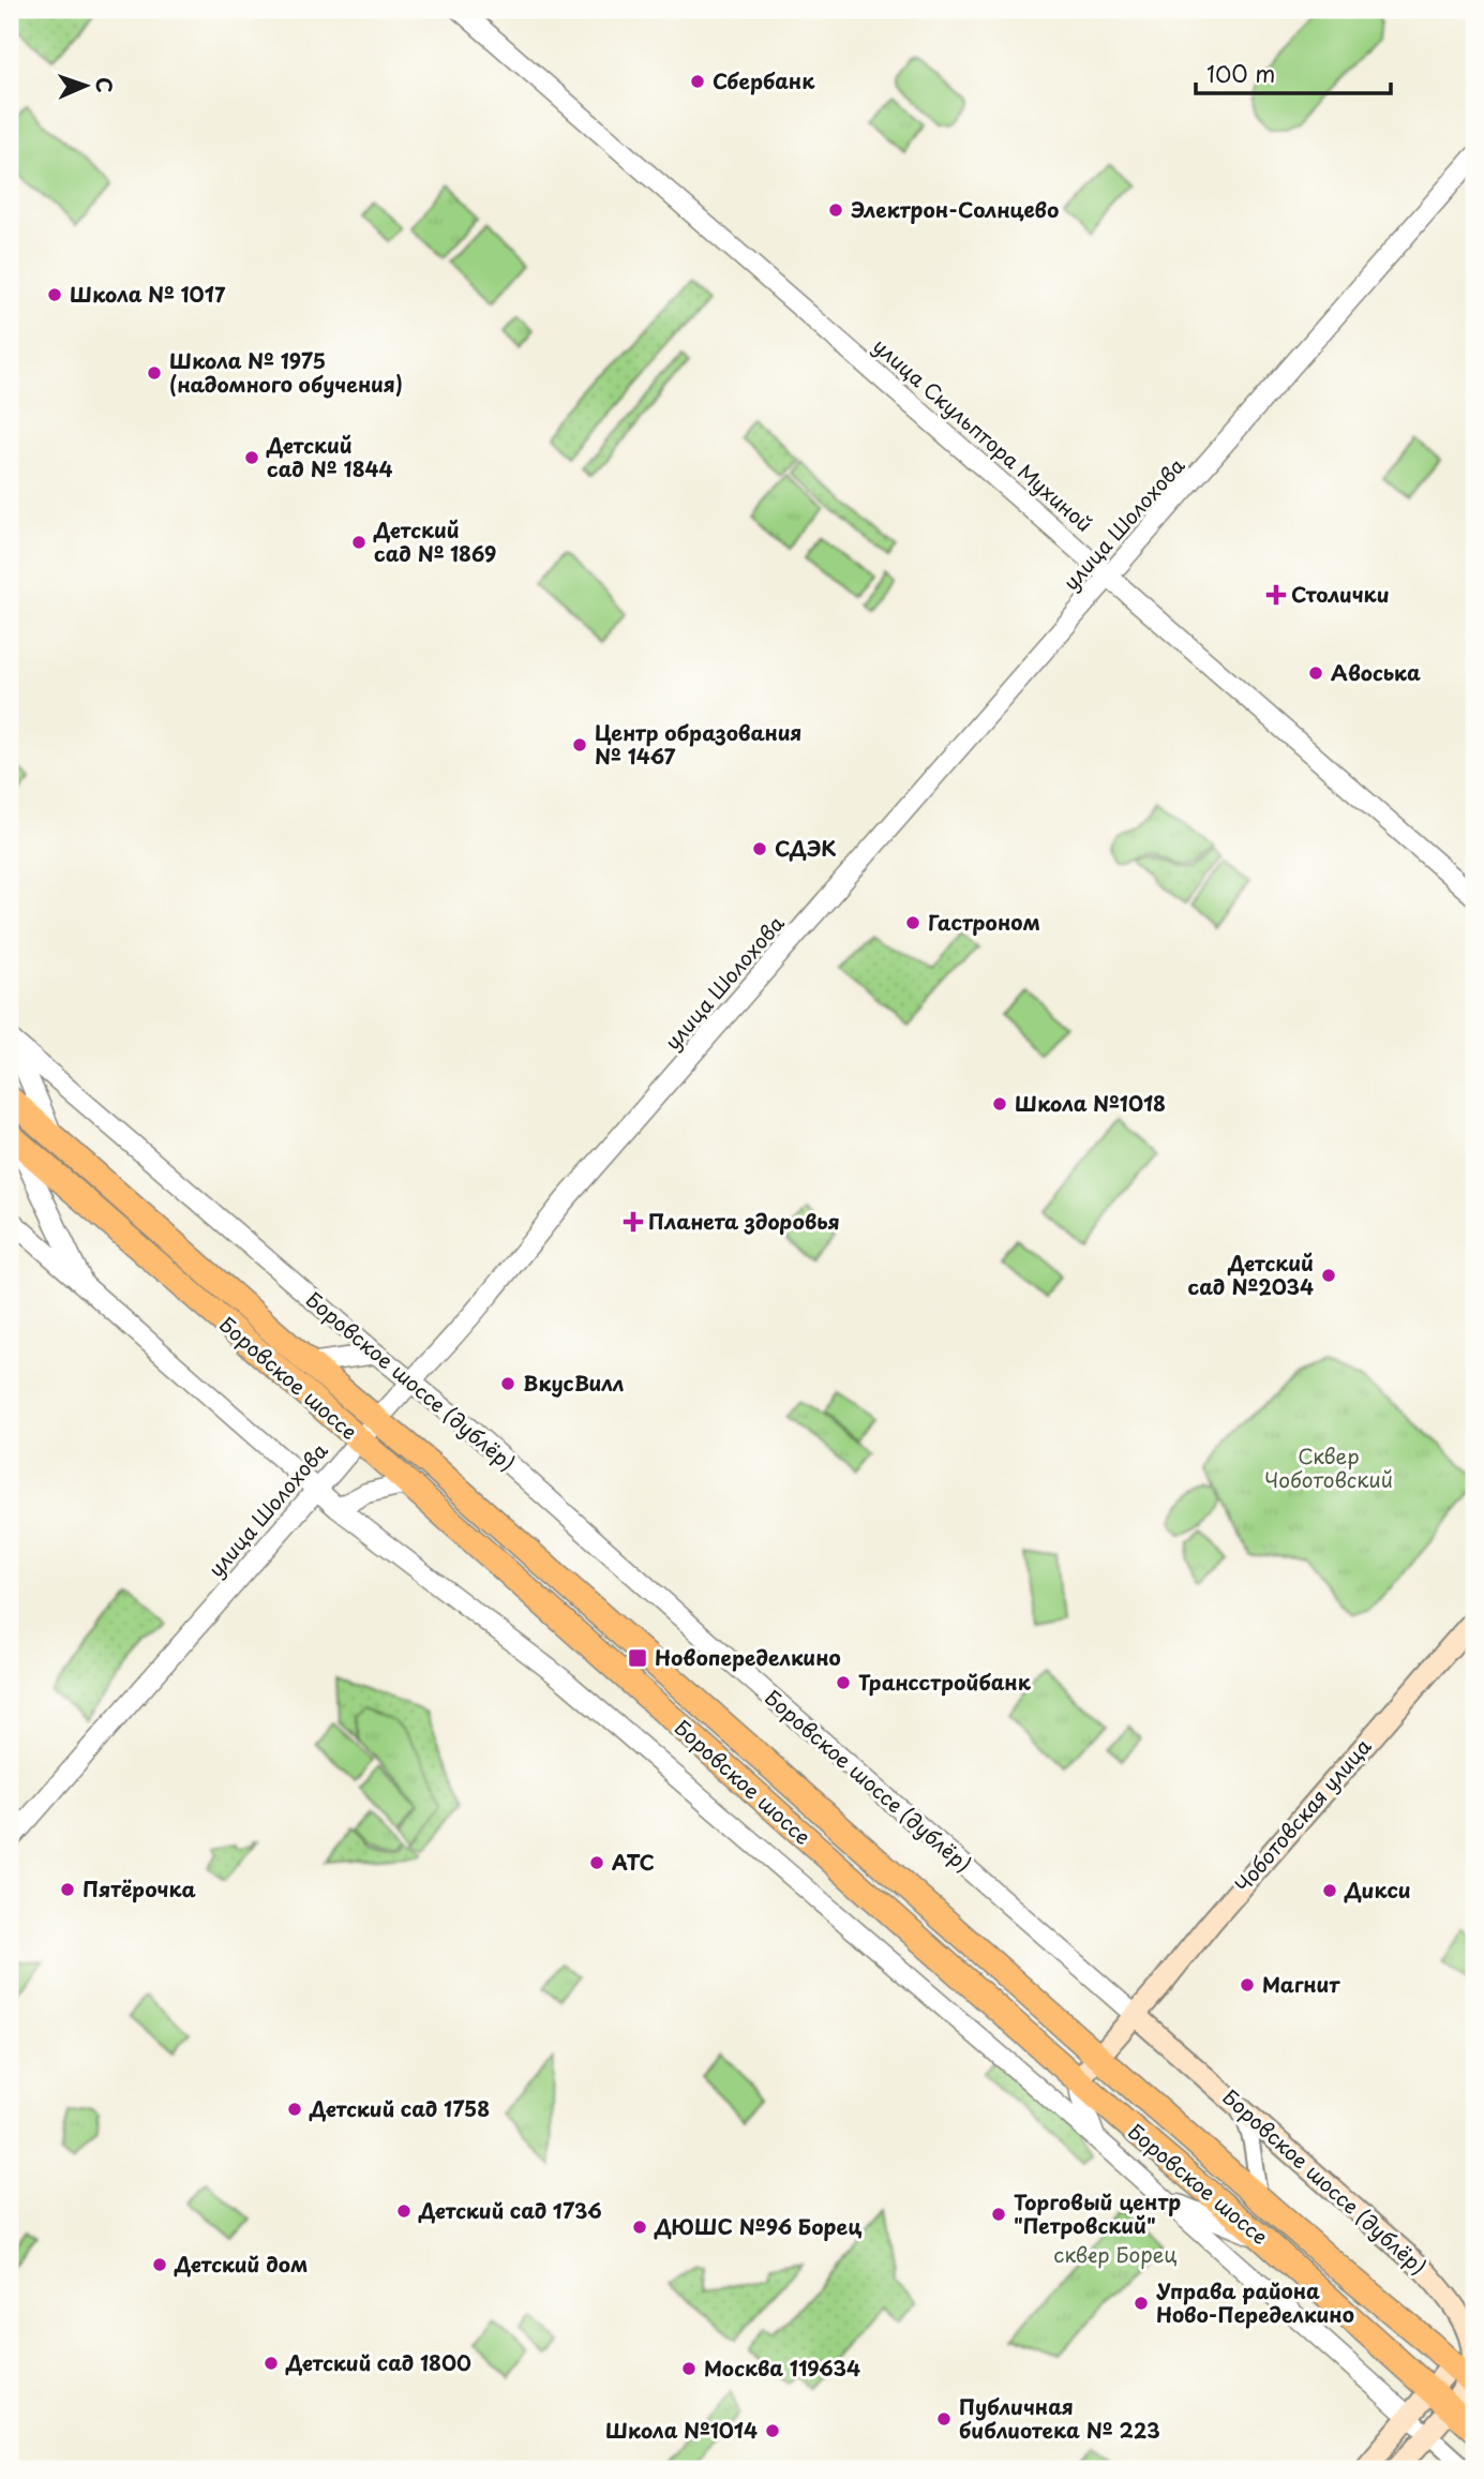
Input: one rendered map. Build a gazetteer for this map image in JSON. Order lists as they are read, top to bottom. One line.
{"streets":{"main road":["Боровское шоссе","Боровское шоссе (дублёр)","Чоботовская улица"],"street":["улица Скульптора Мухиной","улица Шолохова"]},"crossings":[["улица Скульптора Мухиной","улица Шолохова"],["улица Шолохова","Боровское шоссе"],["улица Шолохова","Боровское шоссе (дублёр)"],["Боровское шоссе","Боровское шоссе (дублёр)"],["Боровское шоссе","Чоботовская улица"],["Боровское шоссе (дублёр)","Чоботовская улица"]],"parks":["Сквер Чоботовский","сквер Борец"],"places":{"other":["Сбербанк","Электрон-Солнцево","Школа № 1017","Школа № 1975 (надомного обучения)","Детский сад № 1844","Детский сад № 1869","Авоська","Центр образования № 1467","СДЭК","Гастроном","Школа №1018","Детский сад №2034","ВкусВилл","Трансстройбанк","АТС","Пятёрочка","Дикси","Магнит","Детский сад 1758","Детский сад 1736","Торговый центр \"Петровский\"","ДЮШС №96 Борец","Детский дом","Управа района Ново-Переделкино","Детский сад 1800","Москва 119634","Публичная библиотека № 223","Школа №1014"],"health":["Столички","Планета здоровья"],"transit":["Новопеределкино"]},"scale_bar":"100 m","north":"right"}
